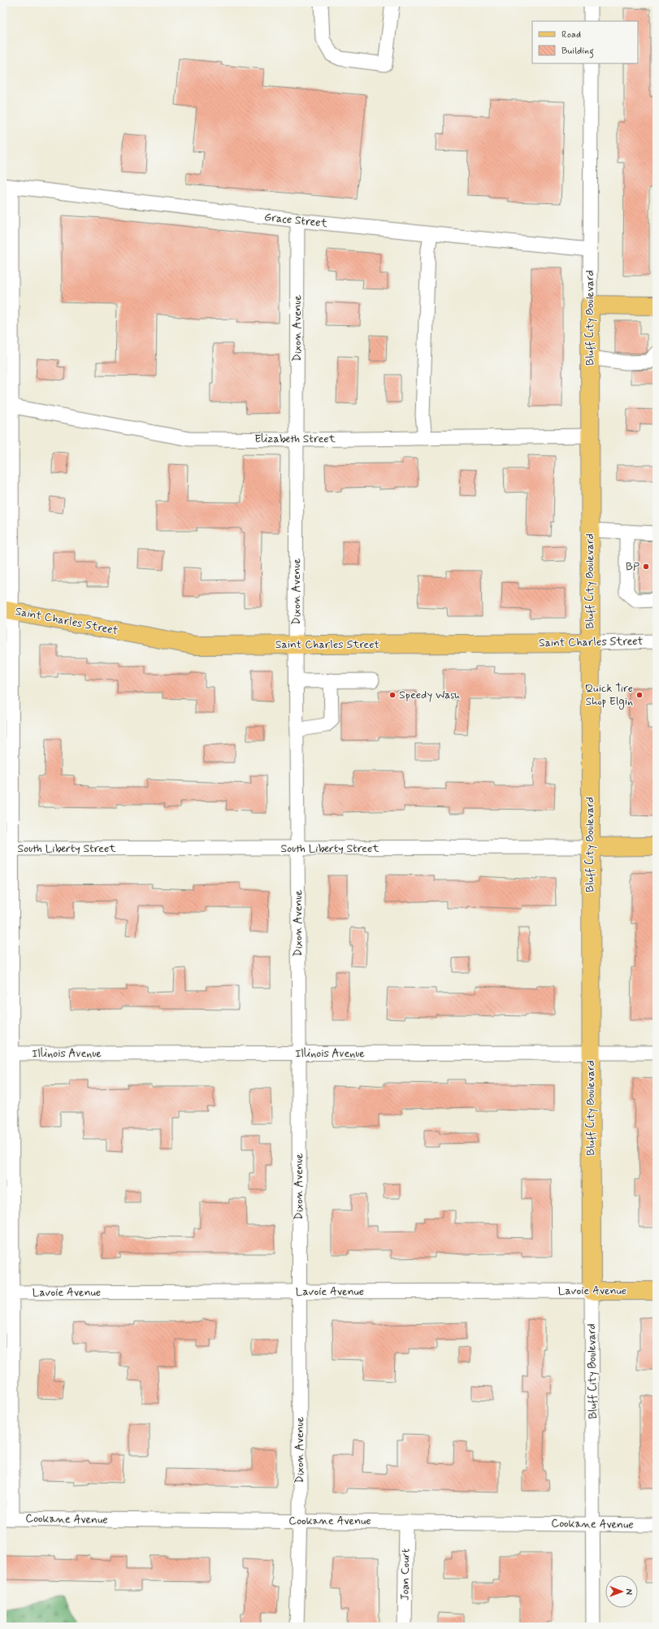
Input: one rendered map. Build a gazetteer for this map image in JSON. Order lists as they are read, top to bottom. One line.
{"streets":{"main road":["Bluff City Boulevard","Saint Charles Street","South Liberty Street","Lavoie Avenue"],"street":["Grace Street","Dixon Avenue","Elizabeth Street","Illinois Avenue","Cookane Avenue","Joan Court"]},"crossings":[["Grace Street","Bluff City Boulevard"],["Grace Street","Dixon Avenue"],["Bluff City Boulevard","Elizabeth Street"],["Bluff City Boulevard","Saint Charles Street"],["Bluff City Boulevard","South Liberty Street"],["Bluff City Boulevard","Illinois Avenue"],["Bluff City Boulevard","Lavoie Avenue"],["Bluff City Boulevard","Cookane Avenue"],["Dixon Avenue","Elizabeth Street"],["Dixon Avenue","Saint Charles Street"],["Dixon Avenue","South Liberty Street"],["Dixon Avenue","Illinois Avenue"],["Dixon Avenue","Lavoie Avenue"],["Dixon Avenue","Cookane Avenue"],["Cookane Avenue","Joan Court"]],"places":["BP","Speedy Wash","Quick Tire Shop Elgin"],"legend":["Road","Building"],"north":"right"}
